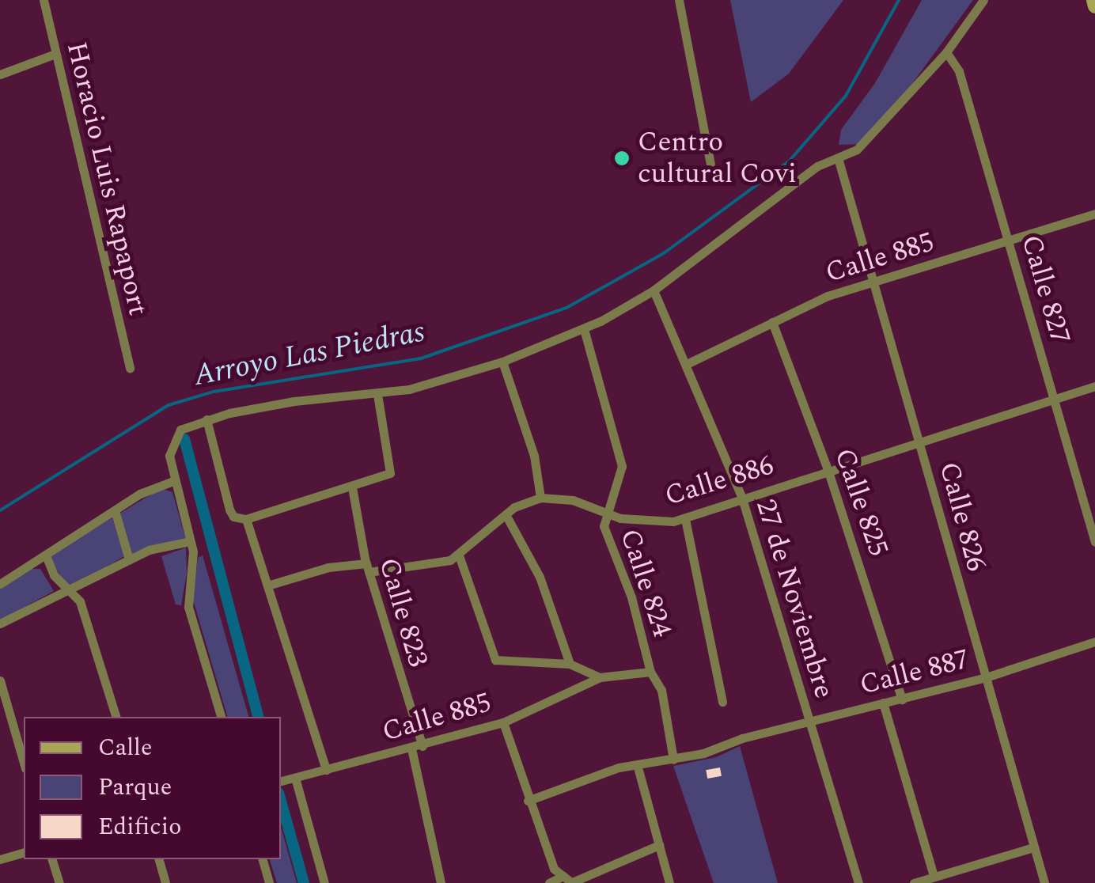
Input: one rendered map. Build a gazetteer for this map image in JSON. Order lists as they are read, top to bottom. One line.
{"streets":{"street":["Horacio Luis Rapaport","Calle 885","Calle 827","Calle 886","Calle 825","Calle 826","Calle 824","27 de Noviembre","Calle 823","Calle 887"]},"crossings":[["Calle 885","Calle 827"],["Calle 885","Calle 825"],["Calle 885","Calle 826"],["Calle 885","27 de Noviembre"],["Calle 885","Calle 823"],["Calle 827","Calle 886"],["Calle 886","Calle 825"],["Calle 886","Calle 826"],["Calle 886","Calle 824"],["Calle 886","27 de Noviembre"],["Calle 825","Calle 887"],["Calle 826","Calle 887"],["Calle 824","Calle 887"],["27 de Noviembre","Calle 887"]],"water":["Arroyo Las Piedras"],"places":["Centro cultural Covi"],"legend":["Calle","Parque","Edificio"]}
